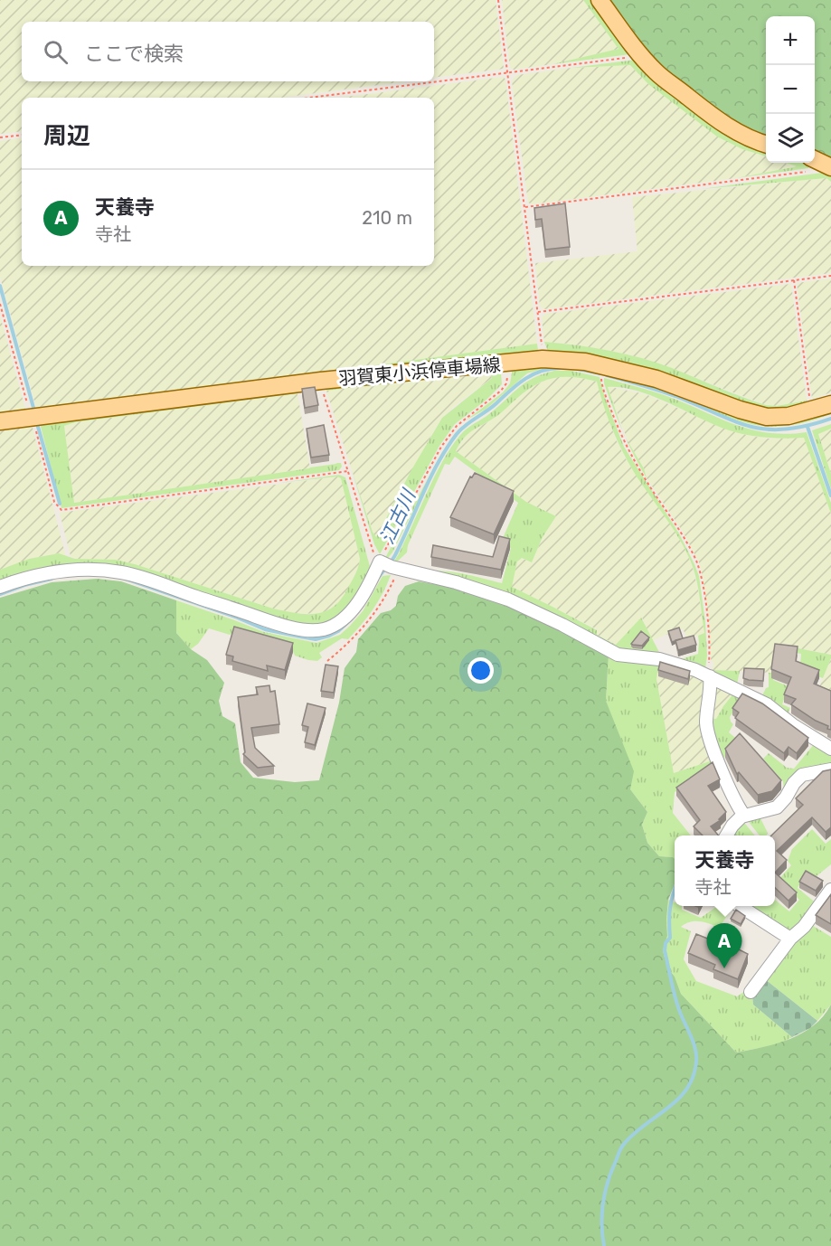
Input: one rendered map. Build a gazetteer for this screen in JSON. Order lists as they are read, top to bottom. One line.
{"streets":{"main road":["羽賀東小浜停車場線"]},"water":["江古川"],"page":{"map_buttons":["+","−"],"search":"ここで検索","heading":"周辺","list":[{"mark":"A","name":"天養寺","note":"寺社","value":"210 m"}],"popup":["天養寺","寺社"],"pins":"A"}}
